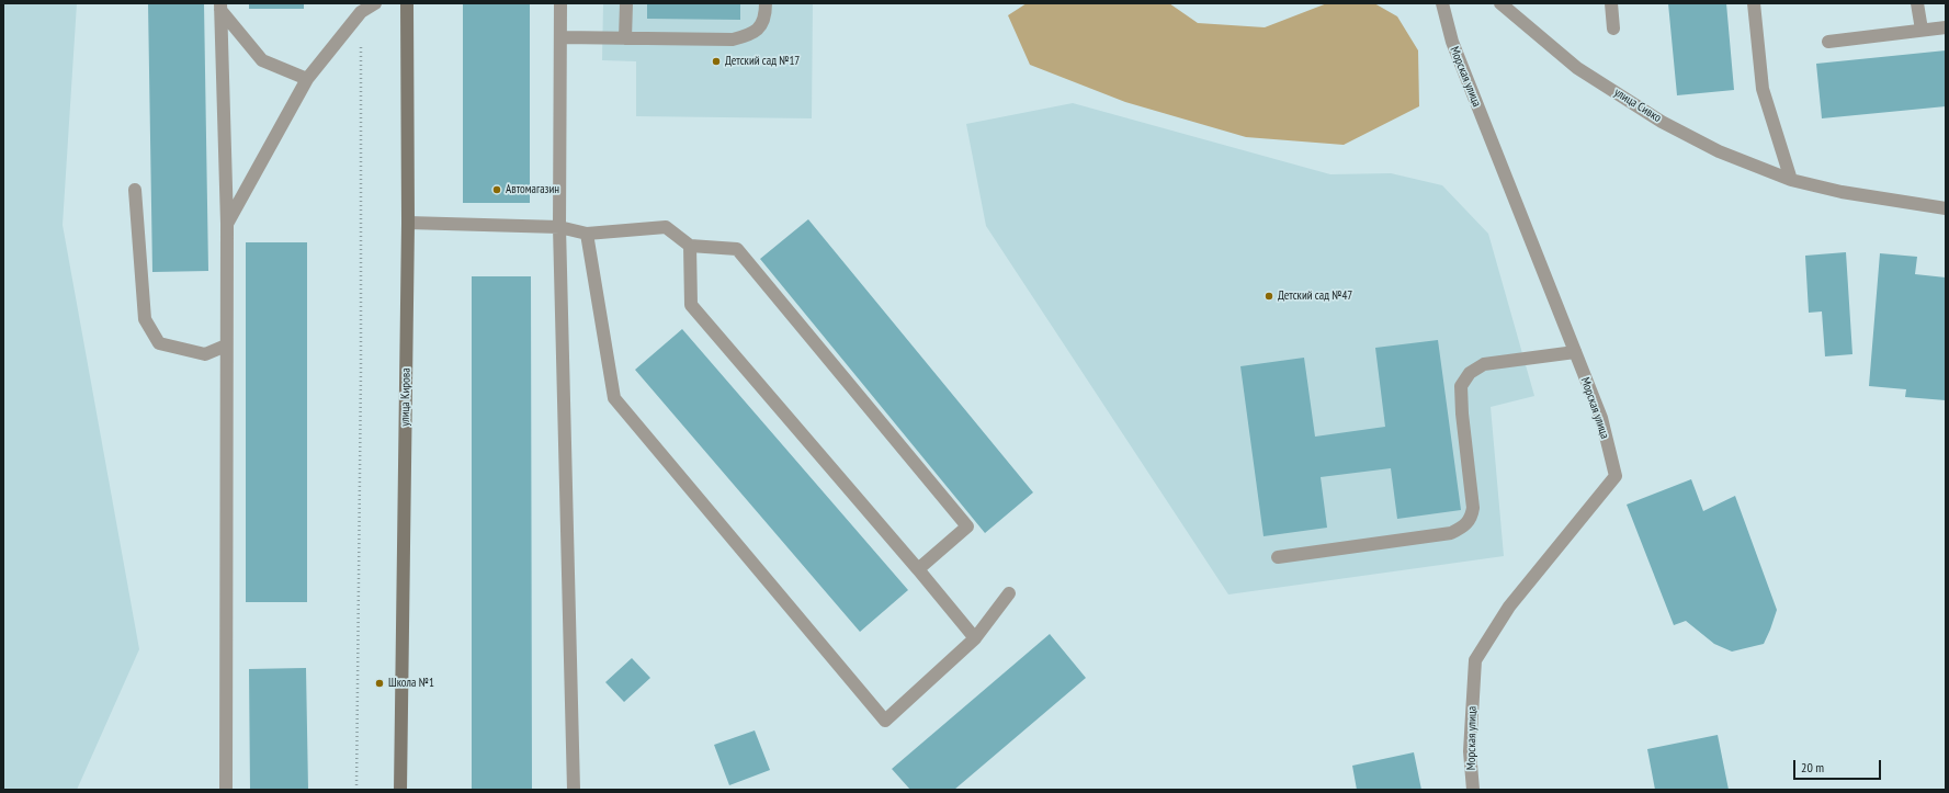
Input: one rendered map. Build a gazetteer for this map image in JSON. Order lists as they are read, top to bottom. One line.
{"streets":{"street":["Морская улица","улица Сивко","улица Кирова"]},"places":["Детский сад №17","Автомагазин","Детский сад №47","Школа №1"],"scale_bar":"20 m"}
